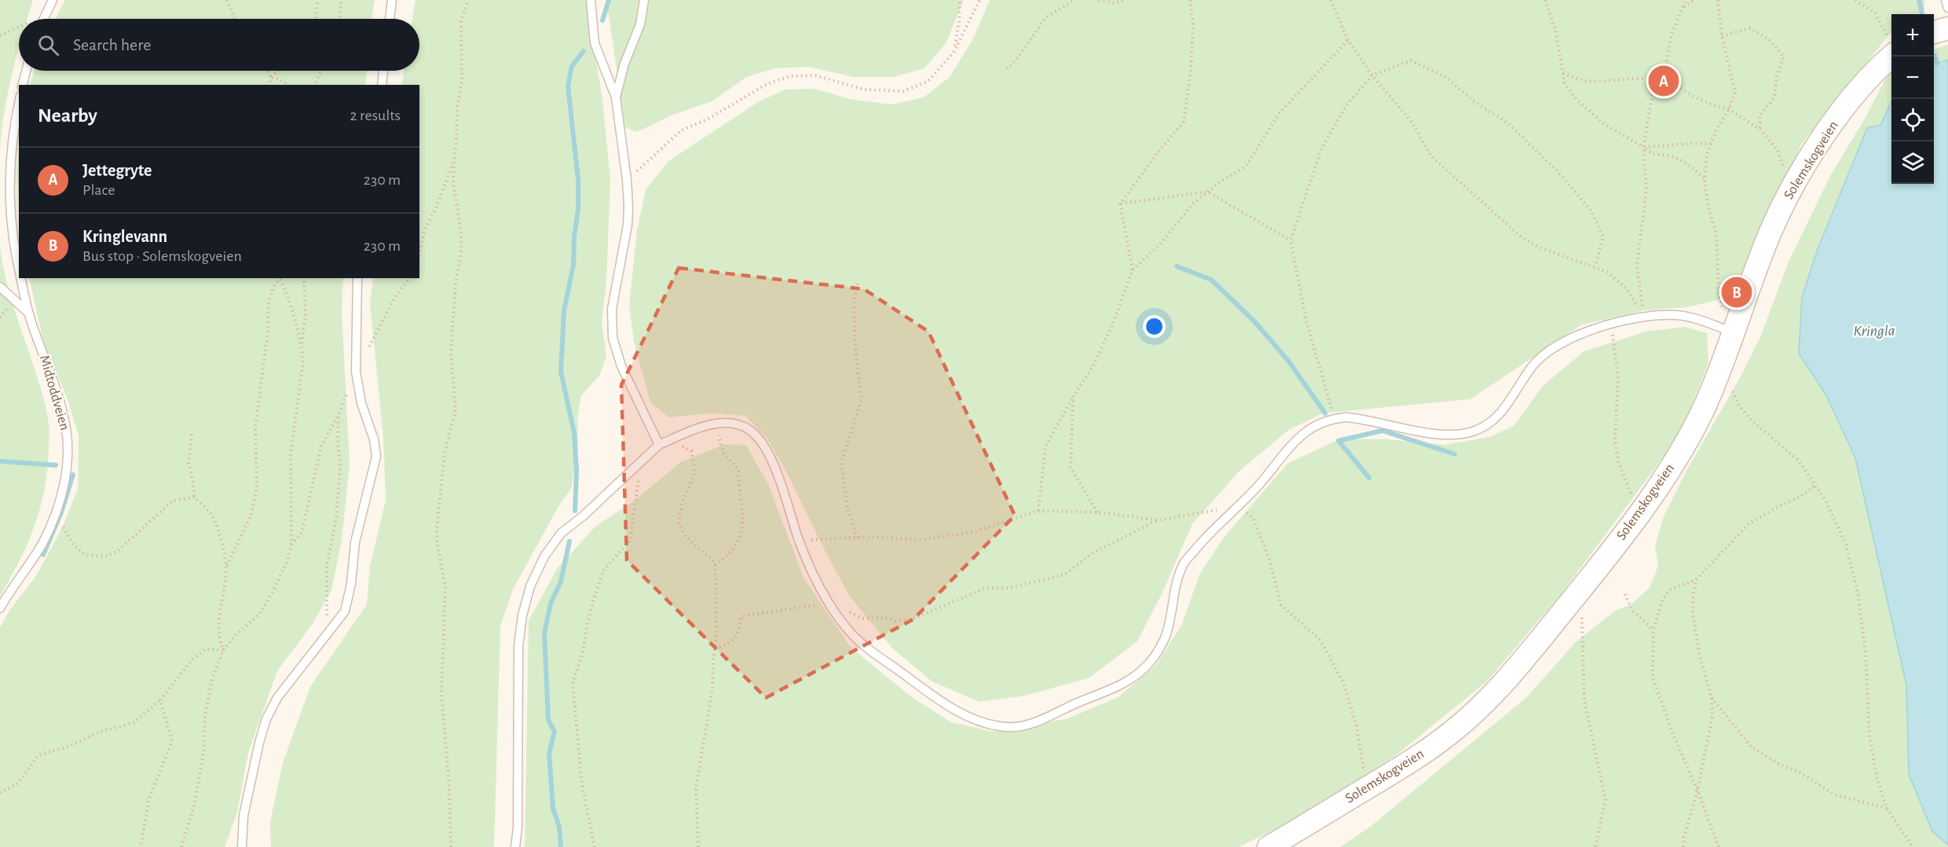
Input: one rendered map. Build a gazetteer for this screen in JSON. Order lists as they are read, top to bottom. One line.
{"streets":{"street":["Solemskogveien"],"lane":["Midtoddveien"]},"water":["Kringla"],"page":{"map_buttons":["+","−"],"search":"Search here","pins":["A","B"],"heading":["Nearby","2 results"],"list":[{"mark":"A","name":"Jettegryte","note":"Place","value":"230 m"},{"mark":"B","name":"Kringlevann","note":"Bus stop · Solemskogveien","value":"230 m"}]}}
